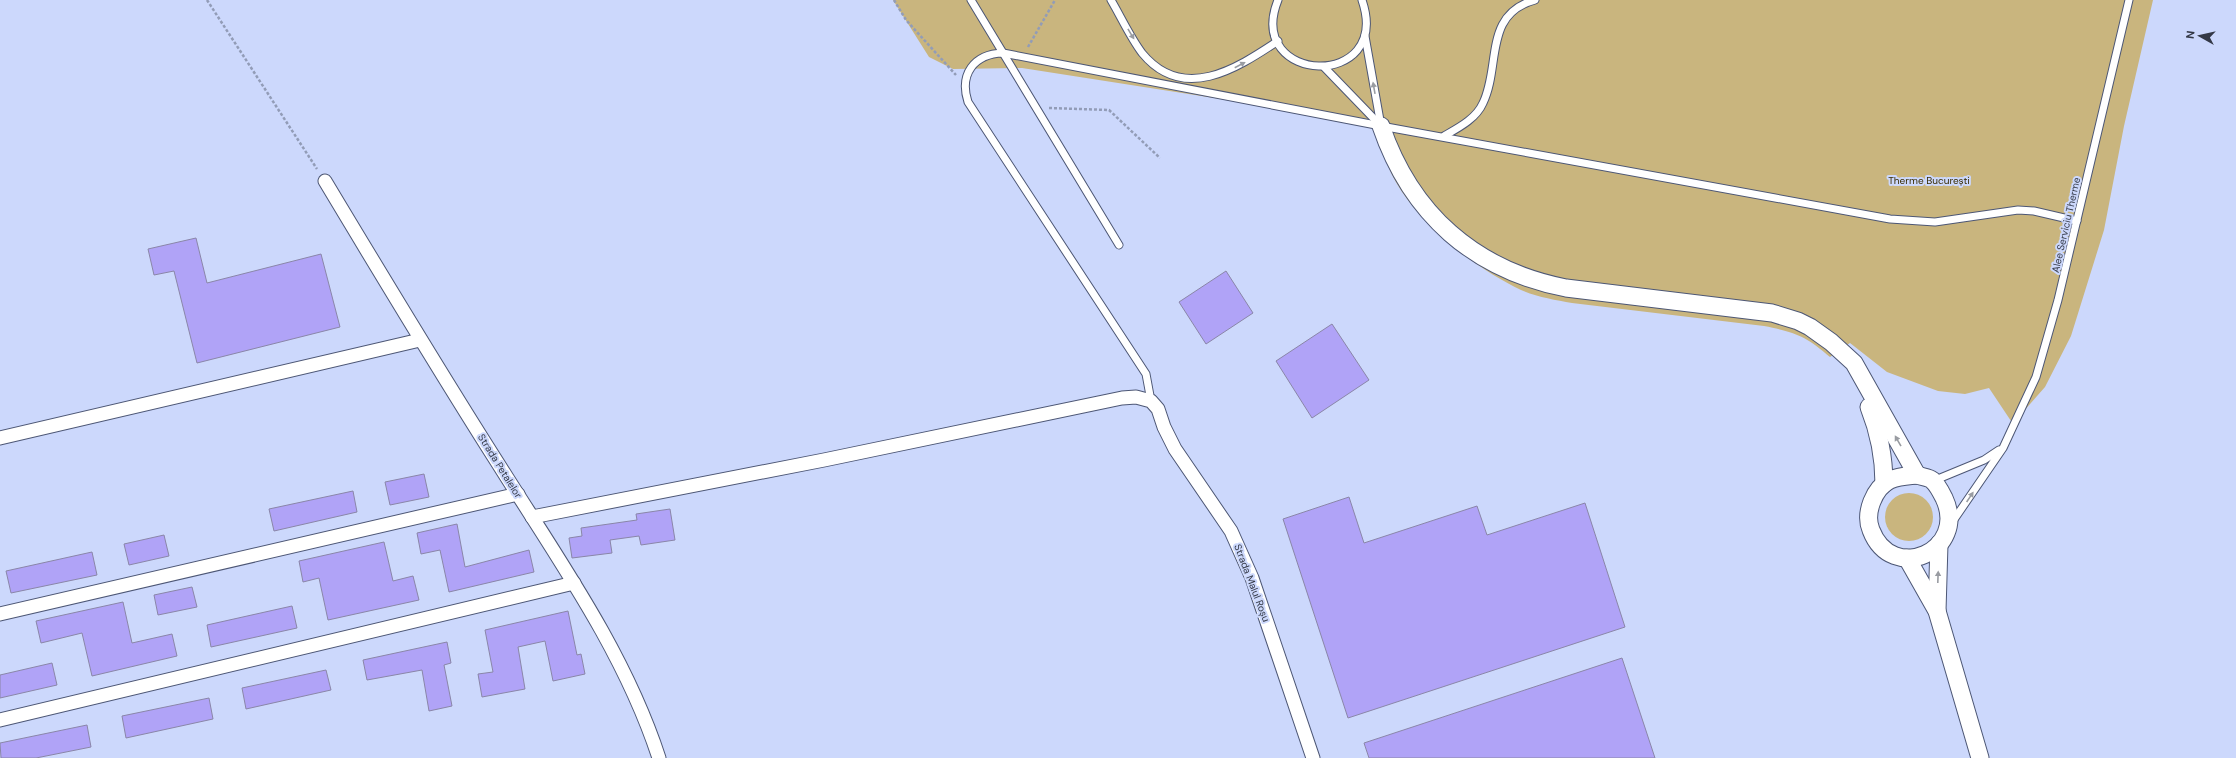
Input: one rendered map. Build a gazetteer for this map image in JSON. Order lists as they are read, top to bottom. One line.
{"streets":{"street":["Strada Petalelor","Strada Malul Roșu"],"lane":["Alee Serviciu Therme"]},"parks":["Therme București"],"north":"left"}
